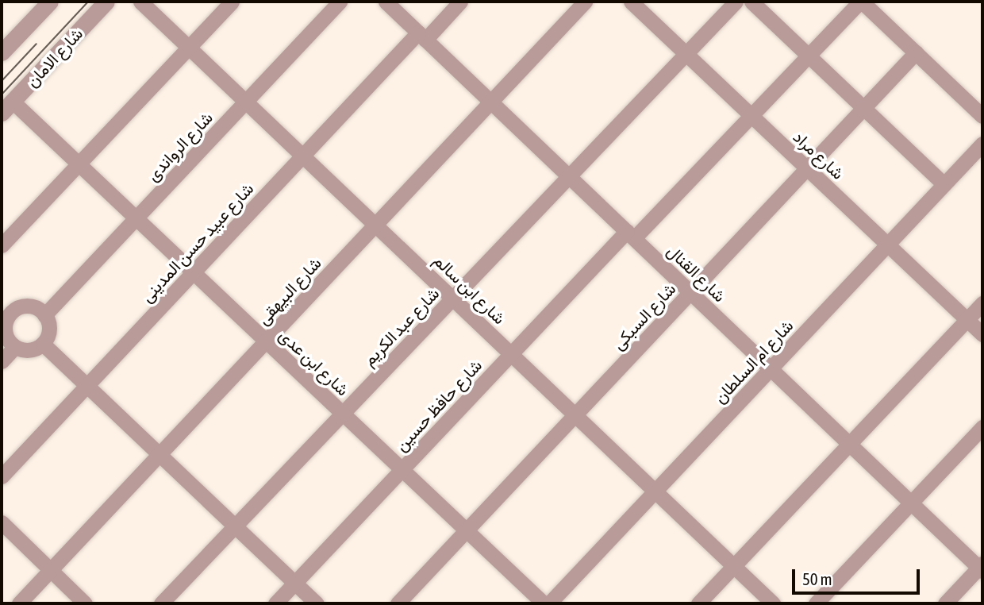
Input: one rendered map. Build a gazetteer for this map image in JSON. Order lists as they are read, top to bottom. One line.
{"streets":{"street":["شارع الامان","شارع الرواندى","شارع مراد","شارع عبيد حسن المدينى","شارع القنال","شارع ابن سالم","شارع البيهقى","شارع السبكى","شارع عبد الكريم","شارع ام السلطان","شارع ابن عدى","شارع حافظ حسين"]},"crossings":[["شارع الامان","شارع ابن عدى"],["شارع الرواندى","شارع ابن سالم"],["شارع الرواندى","شارع ابن عدى"],["شارع مراد","شارع السبكى"],["شارع مراد","شارع عبد الكريم"],["شارع مراد","شارع ام السلطان"],["شارع مراد","شارع حافظ حسين"],["شارع عبيد حسن المدينى","شارع القنال"],["شارع عبيد حسن المدينى","شارع ابن سالم"],["شارع عبيد حسن المدينى","شارع ابن عدى"],["شارع القنال","شارع البيهقى"],["شارع القنال","شارع السبكى"],["شارع القنال","شارع عبد الكريم"],["شارع القنال","شارع ام السلطان"],["شارع القنال","شارع حافظ حسين"],["شارع ابن سالم","شارع البيهقى"],["شارع ابن سالم","شارع السبكى"],["شارع ابن سالم","شارع عبد الكريم"],["شارع ابن سالم","شارع ام السلطان"],["شارع ابن سالم","شارع حافظ حسين"],["شارع البيهقى","شارع ابن عدى"],["شارع السبكى","شارع ابن عدى"],["شارع عبد الكريم","شارع ابن عدى"],["شارع ابن عدى","شارع حافظ حسين"]],"scale_bar":"50 m"}
